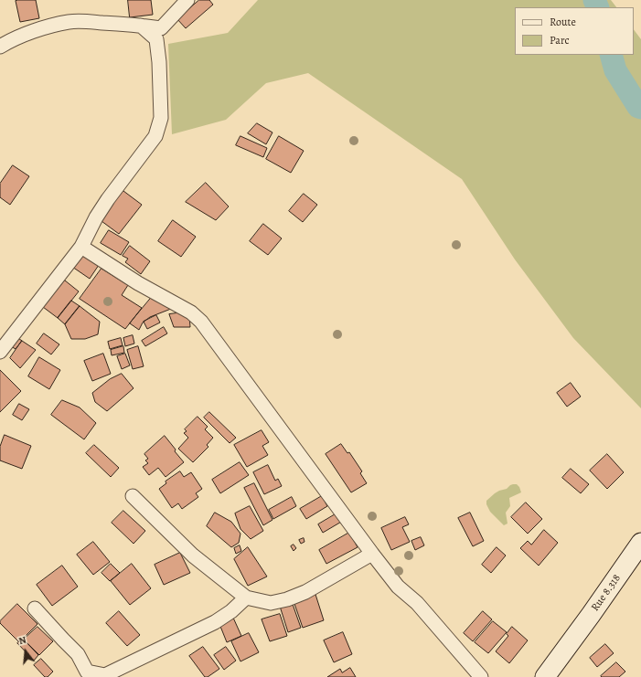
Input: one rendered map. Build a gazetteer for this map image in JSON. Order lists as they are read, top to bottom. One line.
{"streets":{"main road":["Rue 8.318"]},"legend":["Route","Parc"],"north":"top"}
